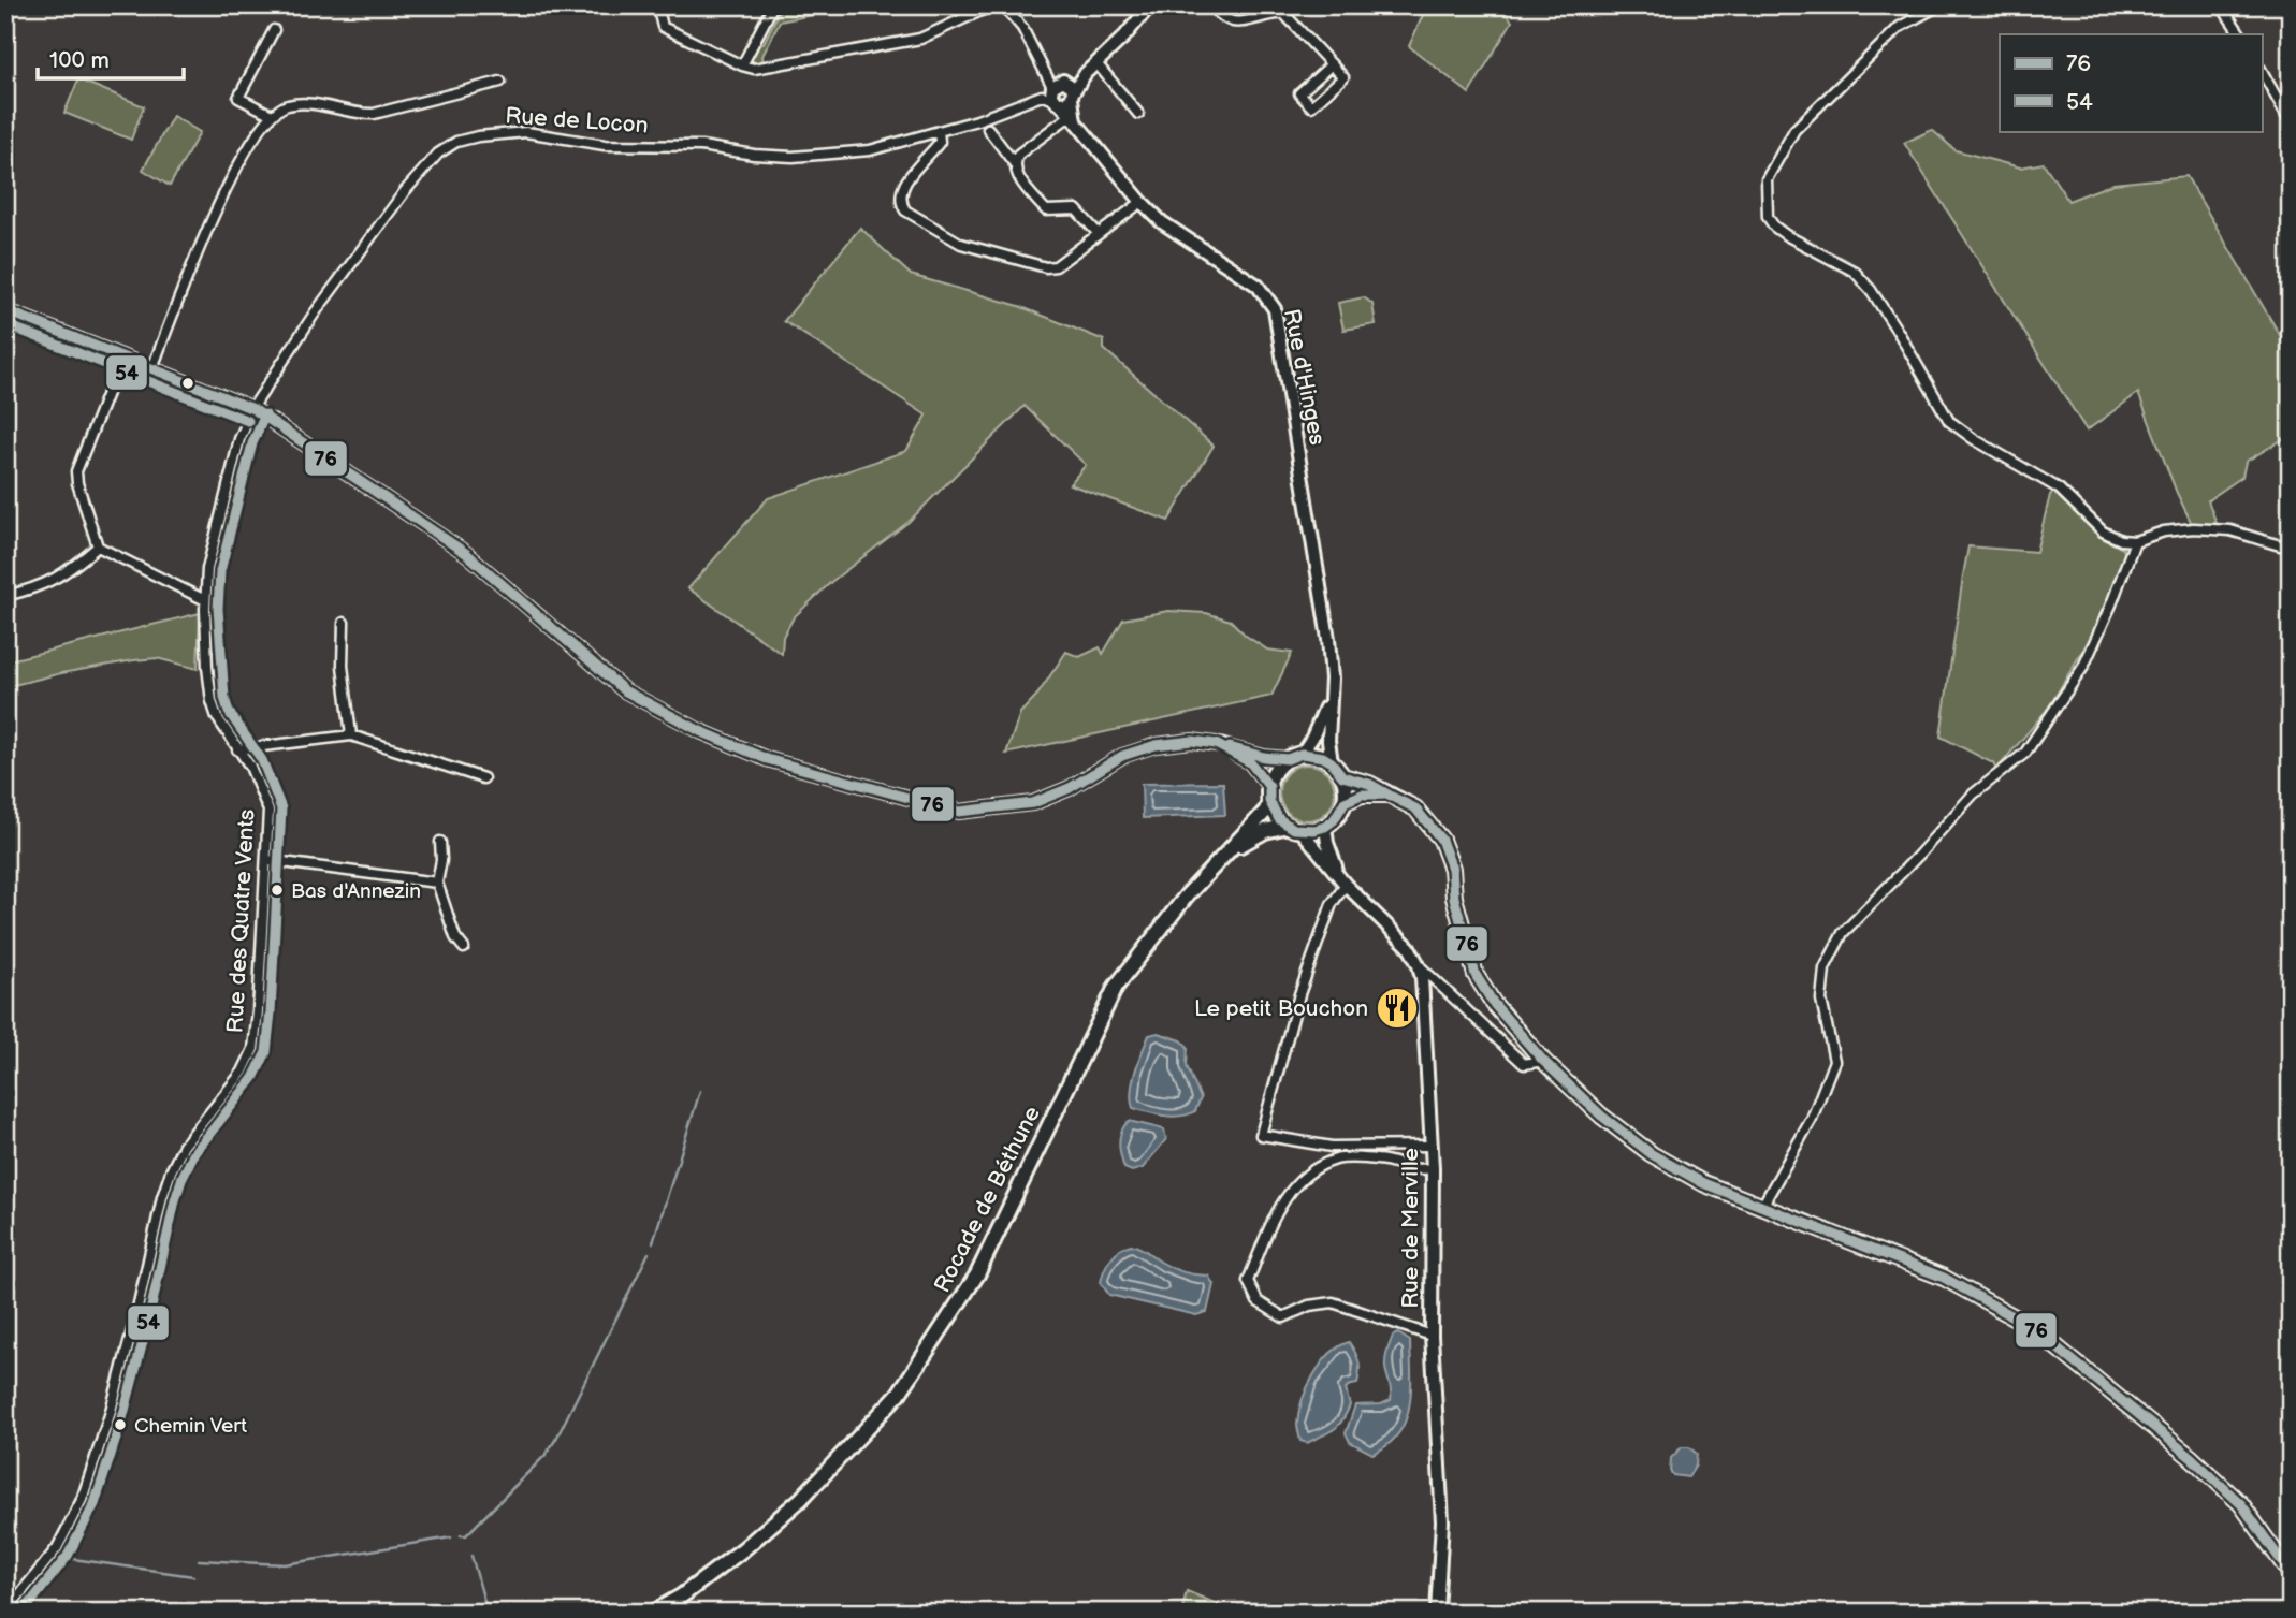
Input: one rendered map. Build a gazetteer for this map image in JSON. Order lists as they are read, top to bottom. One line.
{"streets":{"main road":["Rocade de Béthune"],"street":["Rue de Locon","Rue d'Hinges","Rue des Quatre Vents","Rue de Merville"]},"crossings":[["Rue de Locon","Rue des Quatre Vents"],["Rue d'Hinges","Rocade de Béthune"],["Rue d'Hinges","Rue de Merville"],["Rocade de Béthune","Rue de Merville"]],"places":{"other":["Bas d'Annezin","Chemin Vert"],"restaurant":["Le petit Bouchon"]},"lines":["transit line 76","transit line 54"],"legend":["76","54"],"scale_bar":"100 m"}
